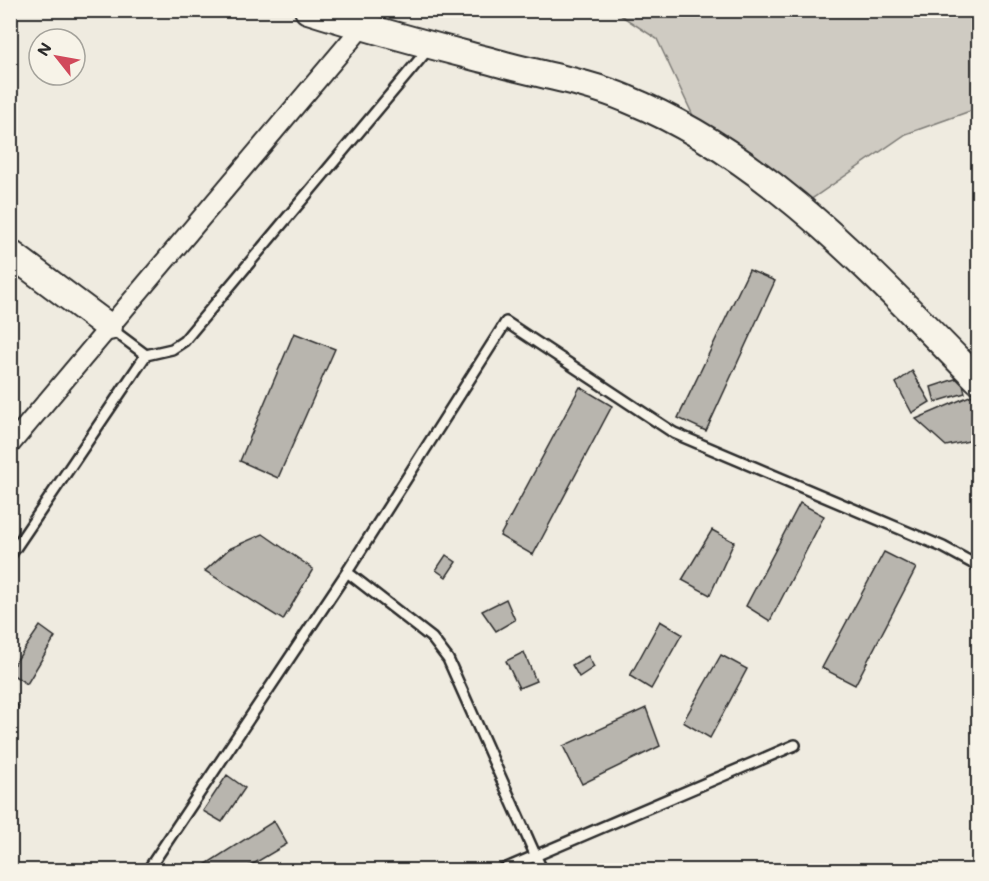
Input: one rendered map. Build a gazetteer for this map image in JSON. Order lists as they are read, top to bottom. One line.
{"north":"top left"}
